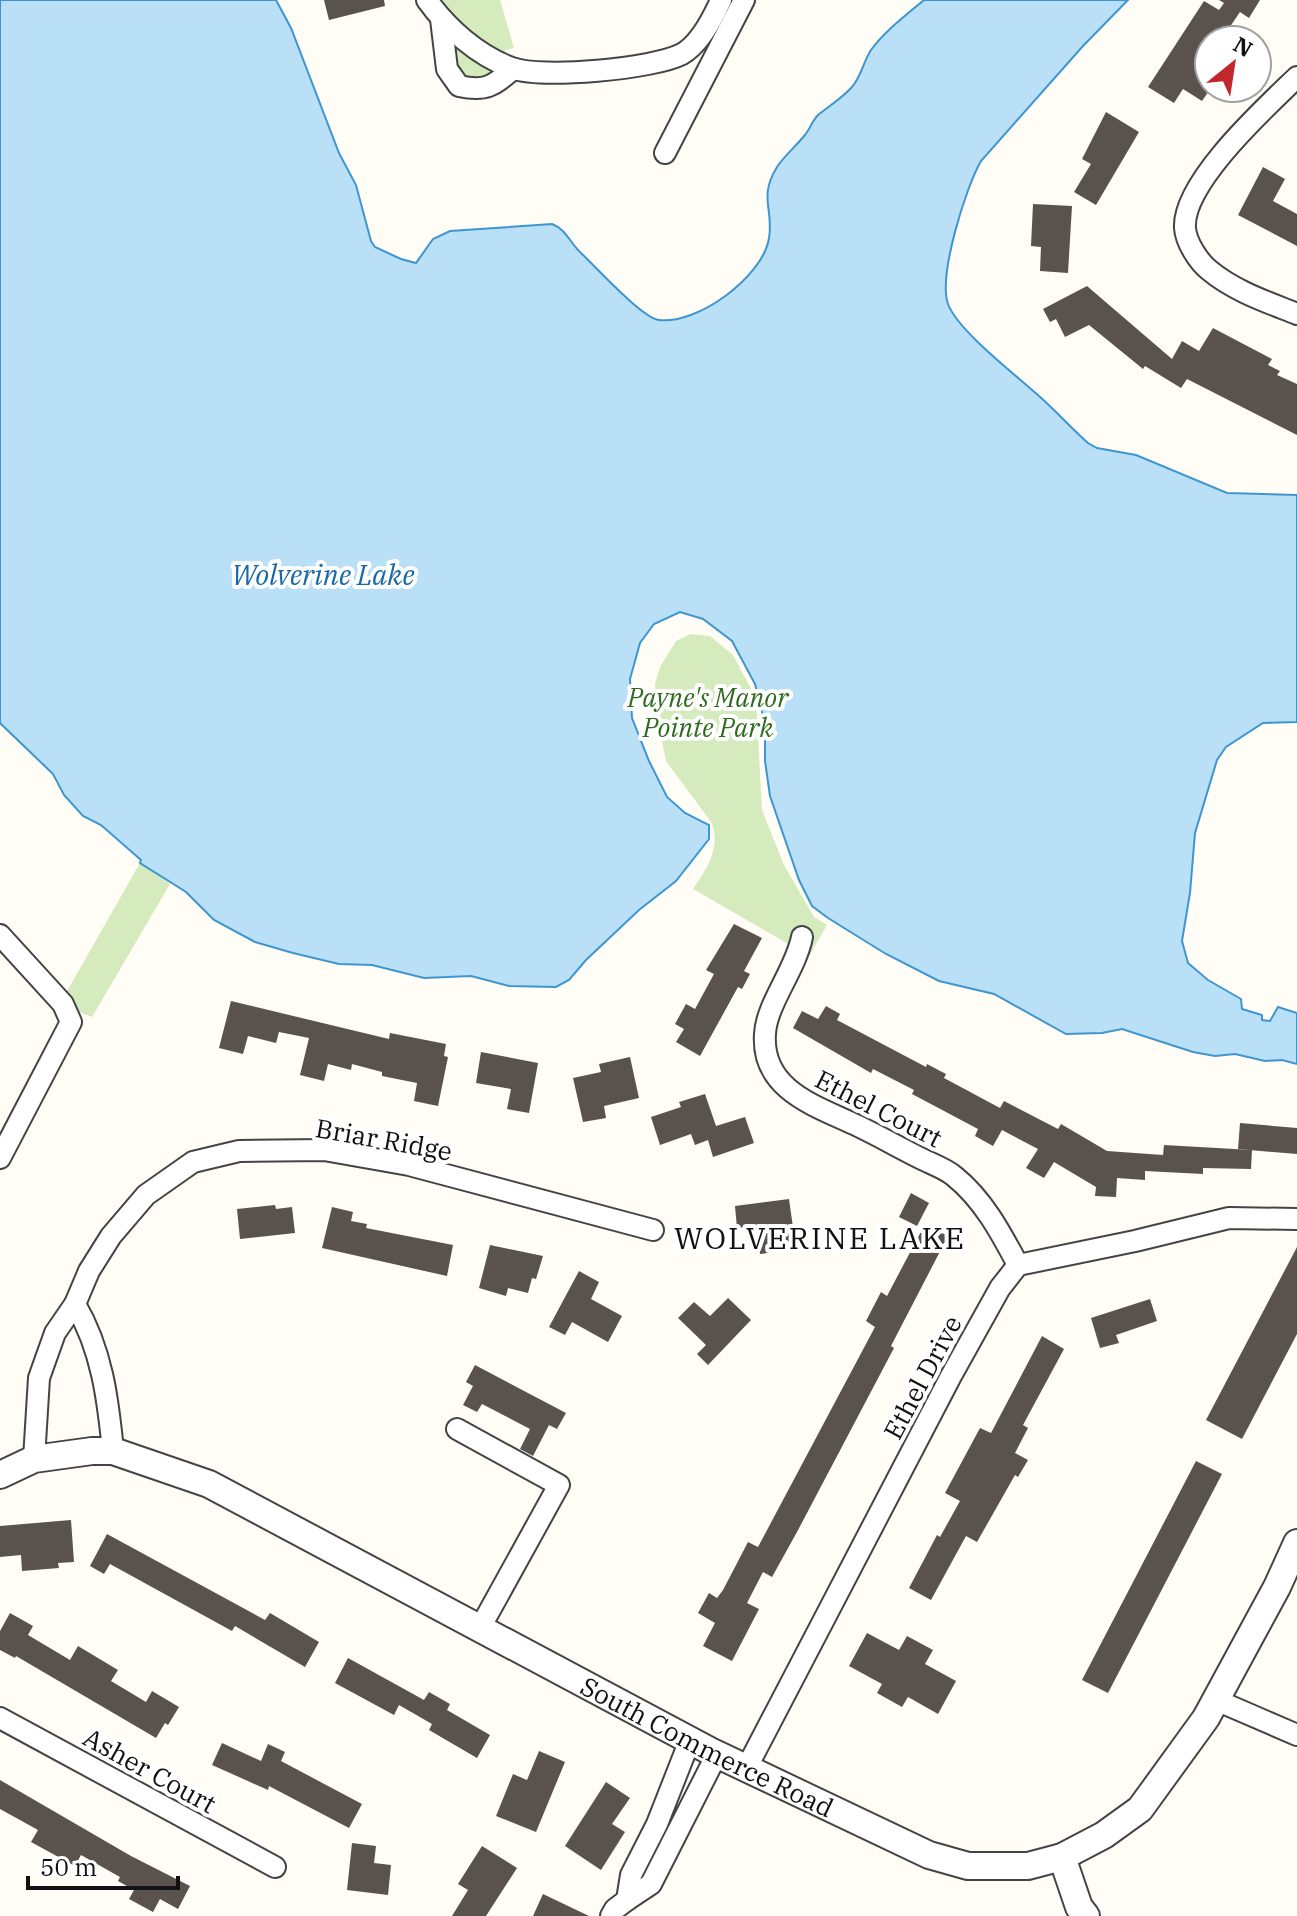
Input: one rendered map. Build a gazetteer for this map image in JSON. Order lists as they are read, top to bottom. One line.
{"streets":{"street":["Ethel Court","Briar Ridge","Ethel Drive","South Commerce Road","Asher Court"]},"crossings":[["Ethel Court","Ethel Drive"],["Briar Ridge","South Commerce Road"],["Ethel Drive","South Commerce Road"]],"districts":["WOLVERINE LAKE"],"water":["Wolverine Lake"],"parks":["Payne's Manor Pointe Park"],"scale_bar":"50 m","north":"top right"}
